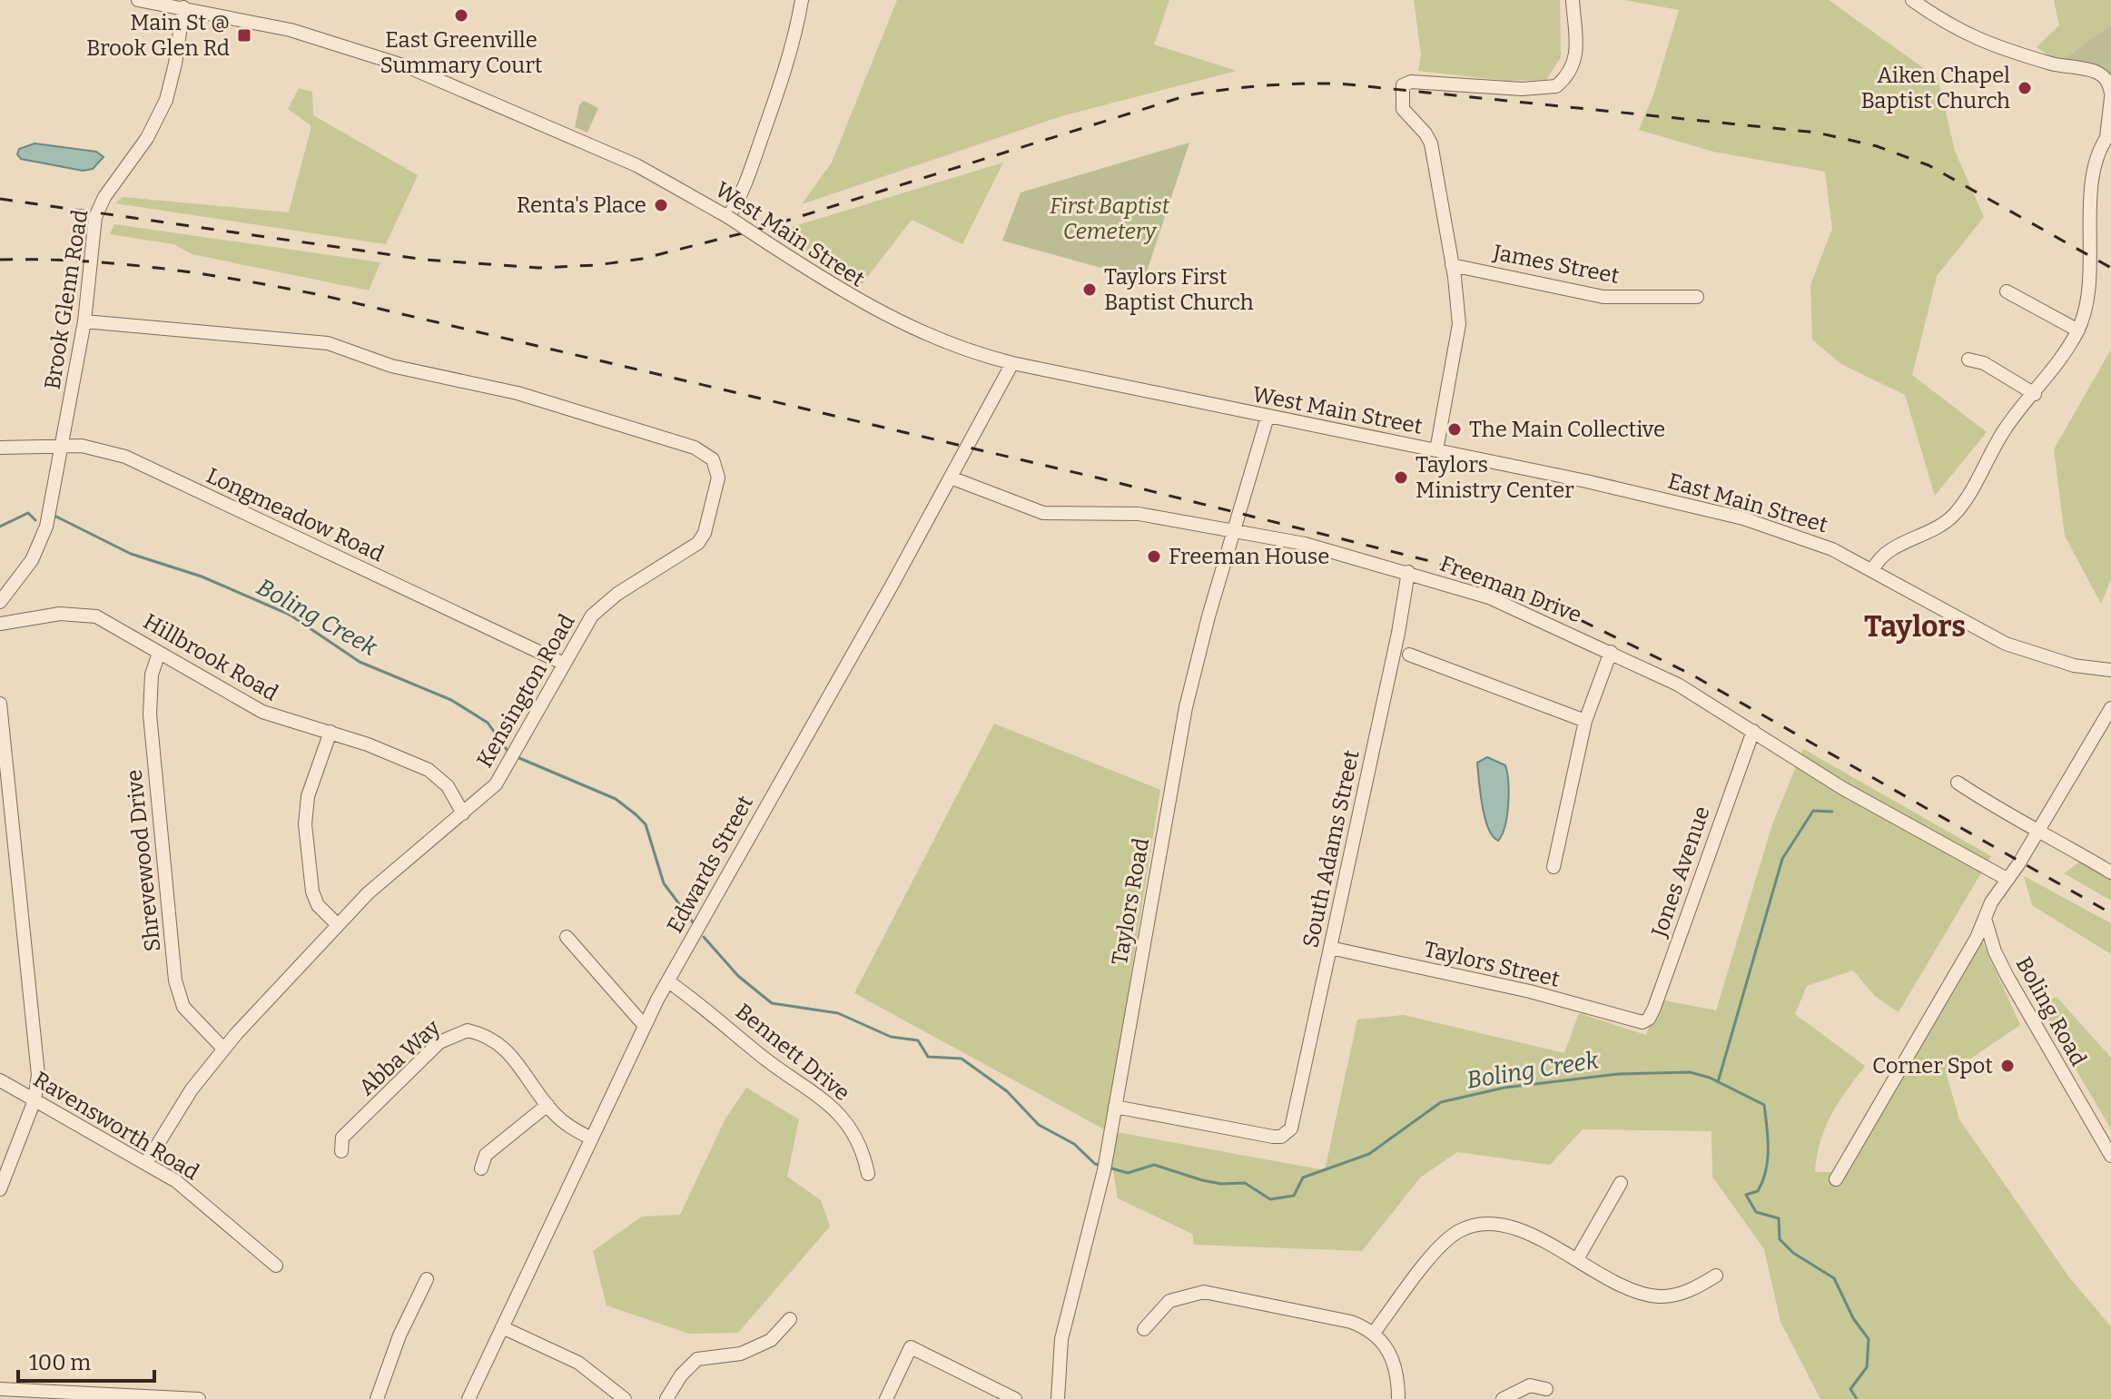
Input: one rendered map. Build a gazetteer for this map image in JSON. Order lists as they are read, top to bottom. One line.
{"streets":{"street":["West Main Street","James Street","Brook Glenn Road","East Main Street","Longmeadow Road","Freeman Drive","Hillbrook Road","Kensington Road","South Adams Street","Shrevewood Drive","Edwards Street","Jones Avenue","Taylors Road","Taylors Street","Boling Road","Bennett Drive","Abba Way","Ravensworth Road"]},"crossings":[["West Main Street","Brook Glenn Road"],["West Main Street","East Main Street"],["West Main Street","Edwards Street"],["West Main Street","Taylors Road"],["Brook Glenn Road","Longmeadow Road"],["Brook Glenn Road","Kensington Road"],["Longmeadow Road","Kensington Road"],["Freeman Drive","South Adams Street"],["Freeman Drive","Edwards Street"],["Freeman Drive","Jones Avenue"],["Freeman Drive","Taylors Road"],["Hillbrook Road","Kensington Road"],["Hillbrook Road","Shrevewood Drive"],["Kensington Road","Shrevewood Drive"],["Kensington Road","Ravensworth Road"],["South Adams Street","Taylors Road"],["South Adams Street","Taylors Street"],["Edwards Street","Bennett Drive"],["Edwards Street","Abba Way"],["Jones Avenue","Taylors Street"]],"districts":["Taylors"],"water":["Boling Creek"],"parks":["First Baptist Cemetery"],"places":{"other":["East Greenville Summary Court","Aiken Chapel Baptist Church","Renta's Place","Taylors First Baptist Church","The Main Collective","Taylors Ministry Center","Freeman House","Corner Spot"],"transit":["Main St @ Brook Glen Rd"]},"scale_bar":"100 m"}
